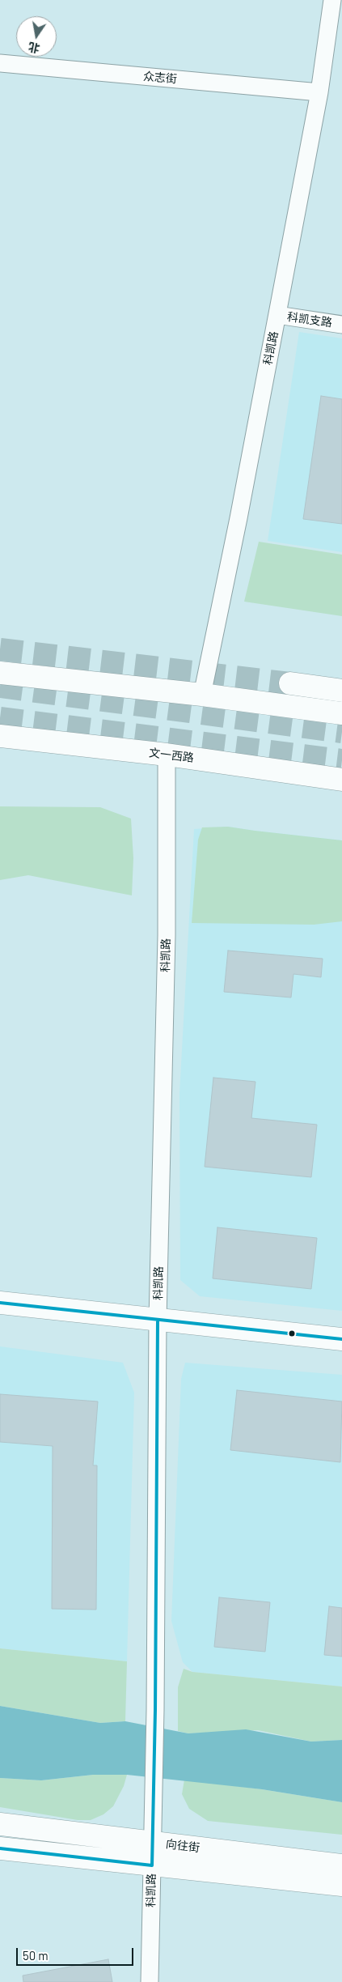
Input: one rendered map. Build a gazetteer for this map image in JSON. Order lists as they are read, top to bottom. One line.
{"streets":{"main road":["文一西路","向往街"],"street":["众志街","科凯支路","科凯路"]},"crossings":[["众志街","科凯路"],["科凯支路","科凯路"],["科凯路","文一西路"],["科凯路","向往街"]],"scale_bar":"50 m","north":"bottom"}
